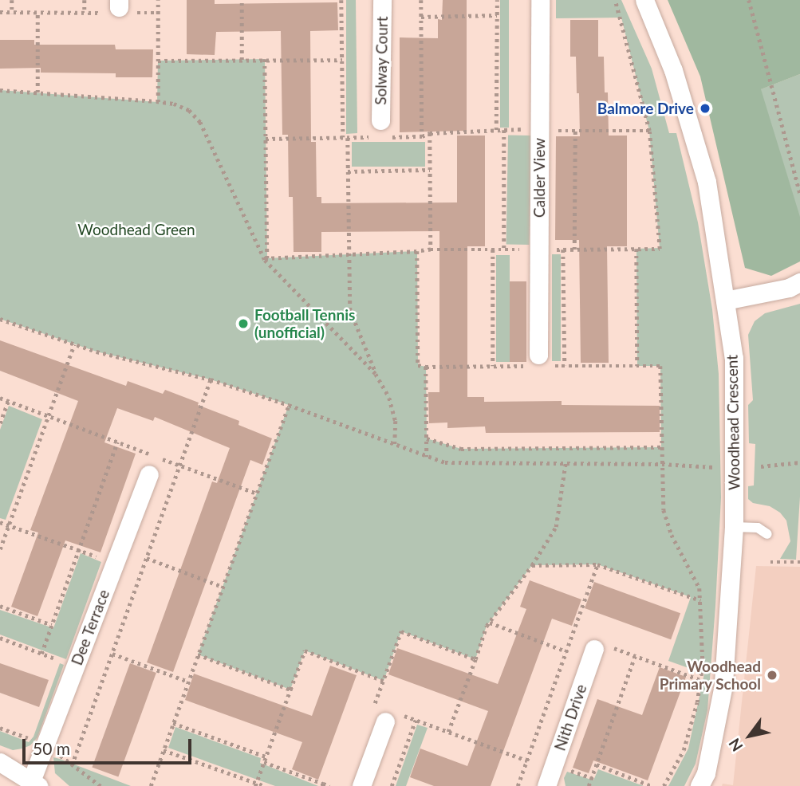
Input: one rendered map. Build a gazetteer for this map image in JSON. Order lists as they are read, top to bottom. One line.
{"streets":{"street":["Solway Court","Calder View","Woodhead Crescent","Dee Terrace","Nith Drive"]},"parks":["Woodhead Green"],"places":["Balmore Drive","Football Tennis (unofficial)","Woodhead Primary School"],"scale_bar":"50 m","north":"bottom left"}
